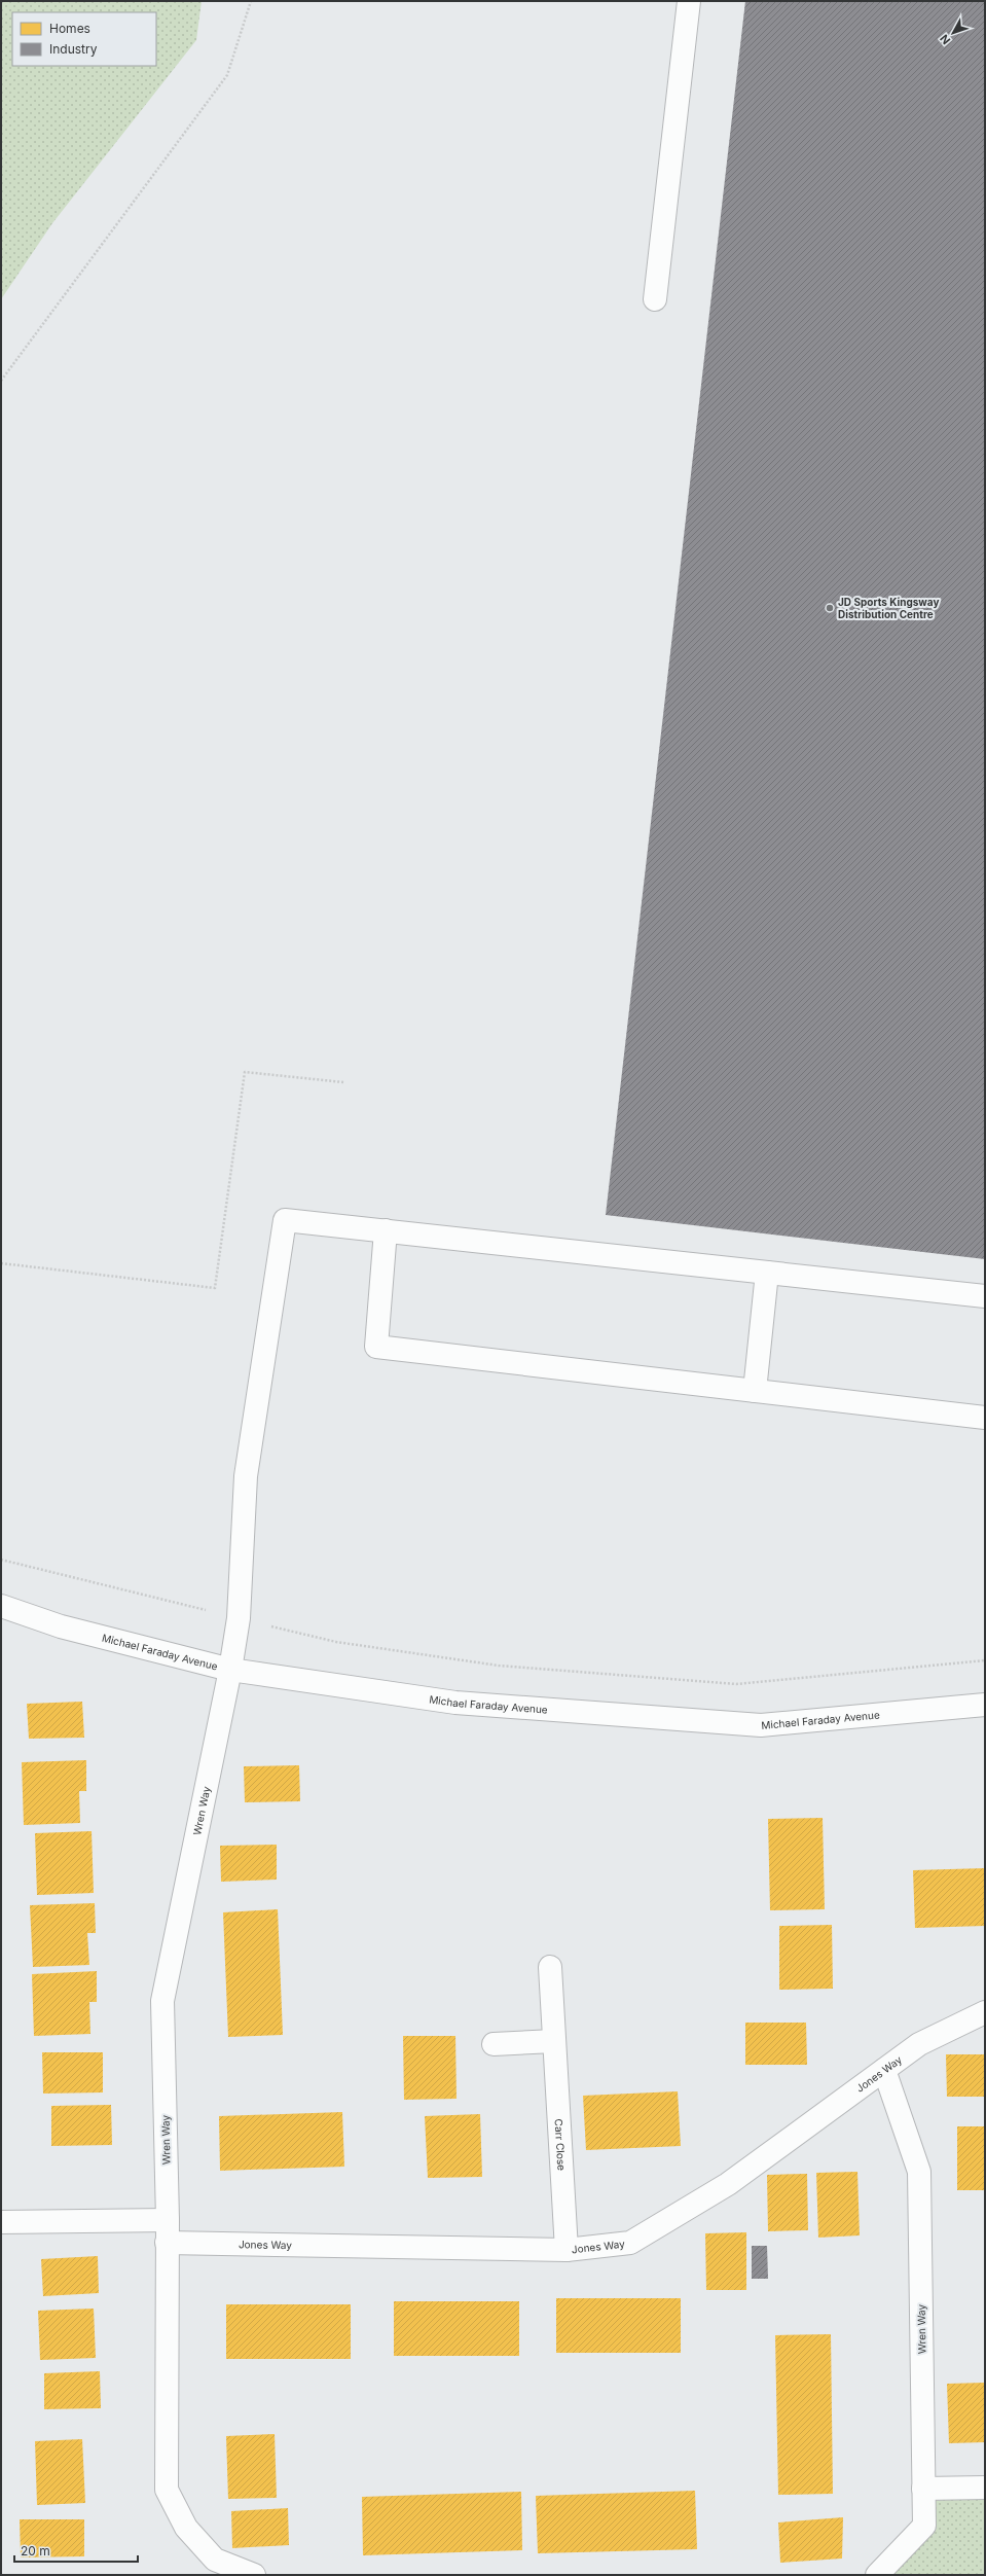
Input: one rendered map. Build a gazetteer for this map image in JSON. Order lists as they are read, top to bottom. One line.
{"streets":{"street":["Michael Faraday Avenue","Wren Way","Jones Way","Carr Close"]},"crossings":[["Michael Faraday Avenue","Wren Way"],["Wren Way","Jones Way"],["Jones Way","Carr Close"]],"places":["JD Sports Kingsway Distribution Centre"],"legend":["Homes","Industry"],"scale_bar":"20 m","north":"bottom left"}
